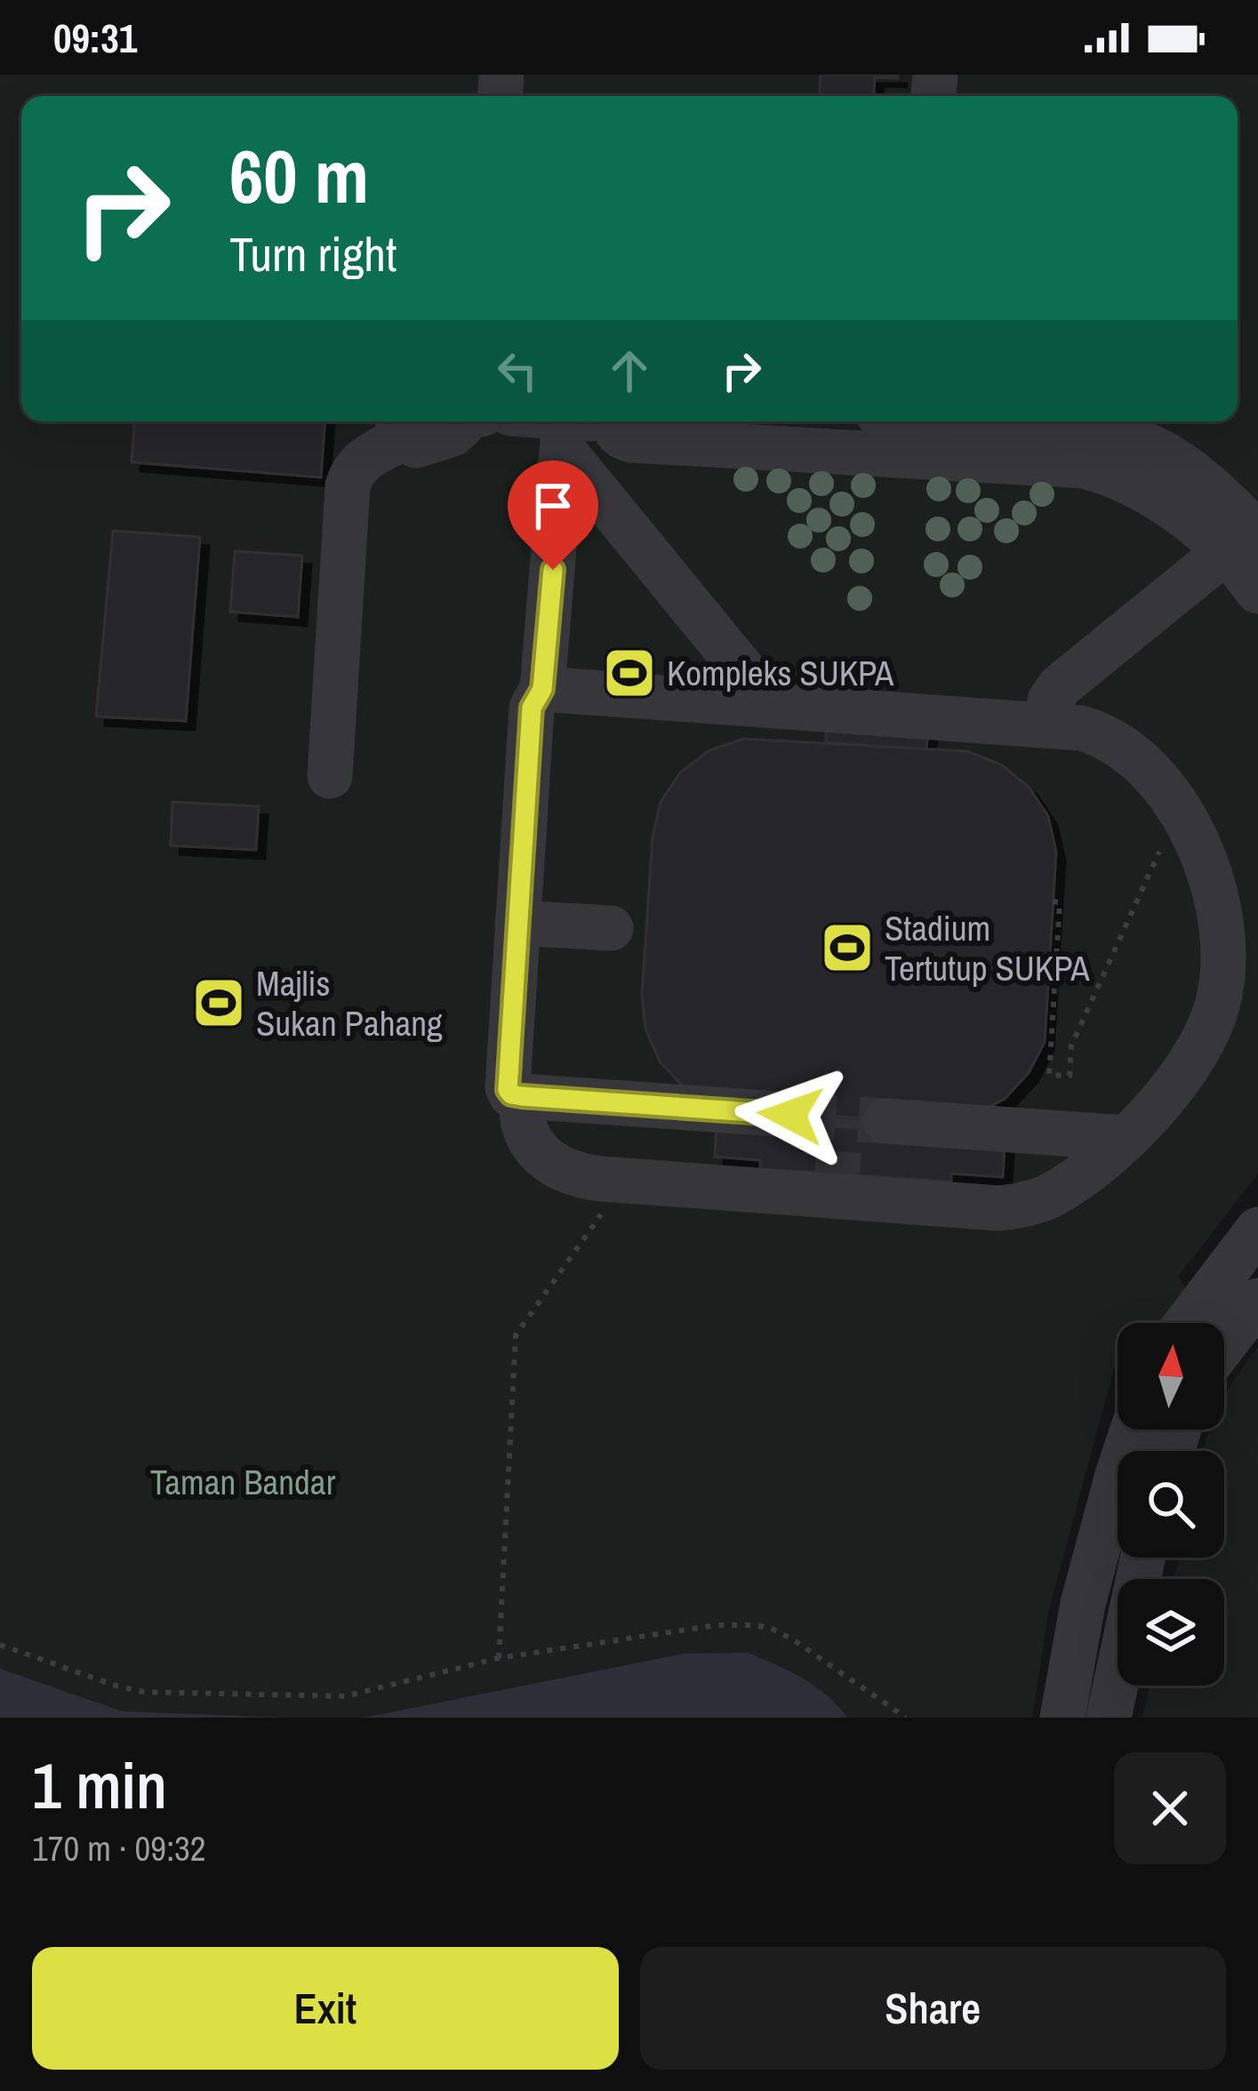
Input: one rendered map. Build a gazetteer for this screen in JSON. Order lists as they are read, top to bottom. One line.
{"parks":["Taman Bandar"],"places":{"sports":["Kompleks SUKPA","Stadium Tertutup SUKPA","Majlis Sukan Pahang"]},"north":"top","page":{"status":"09:31","turn":["60 m","Turn right"],"heading":["1 min","170 m · 09:32"],"buttons":["Exit","Share"]}}
